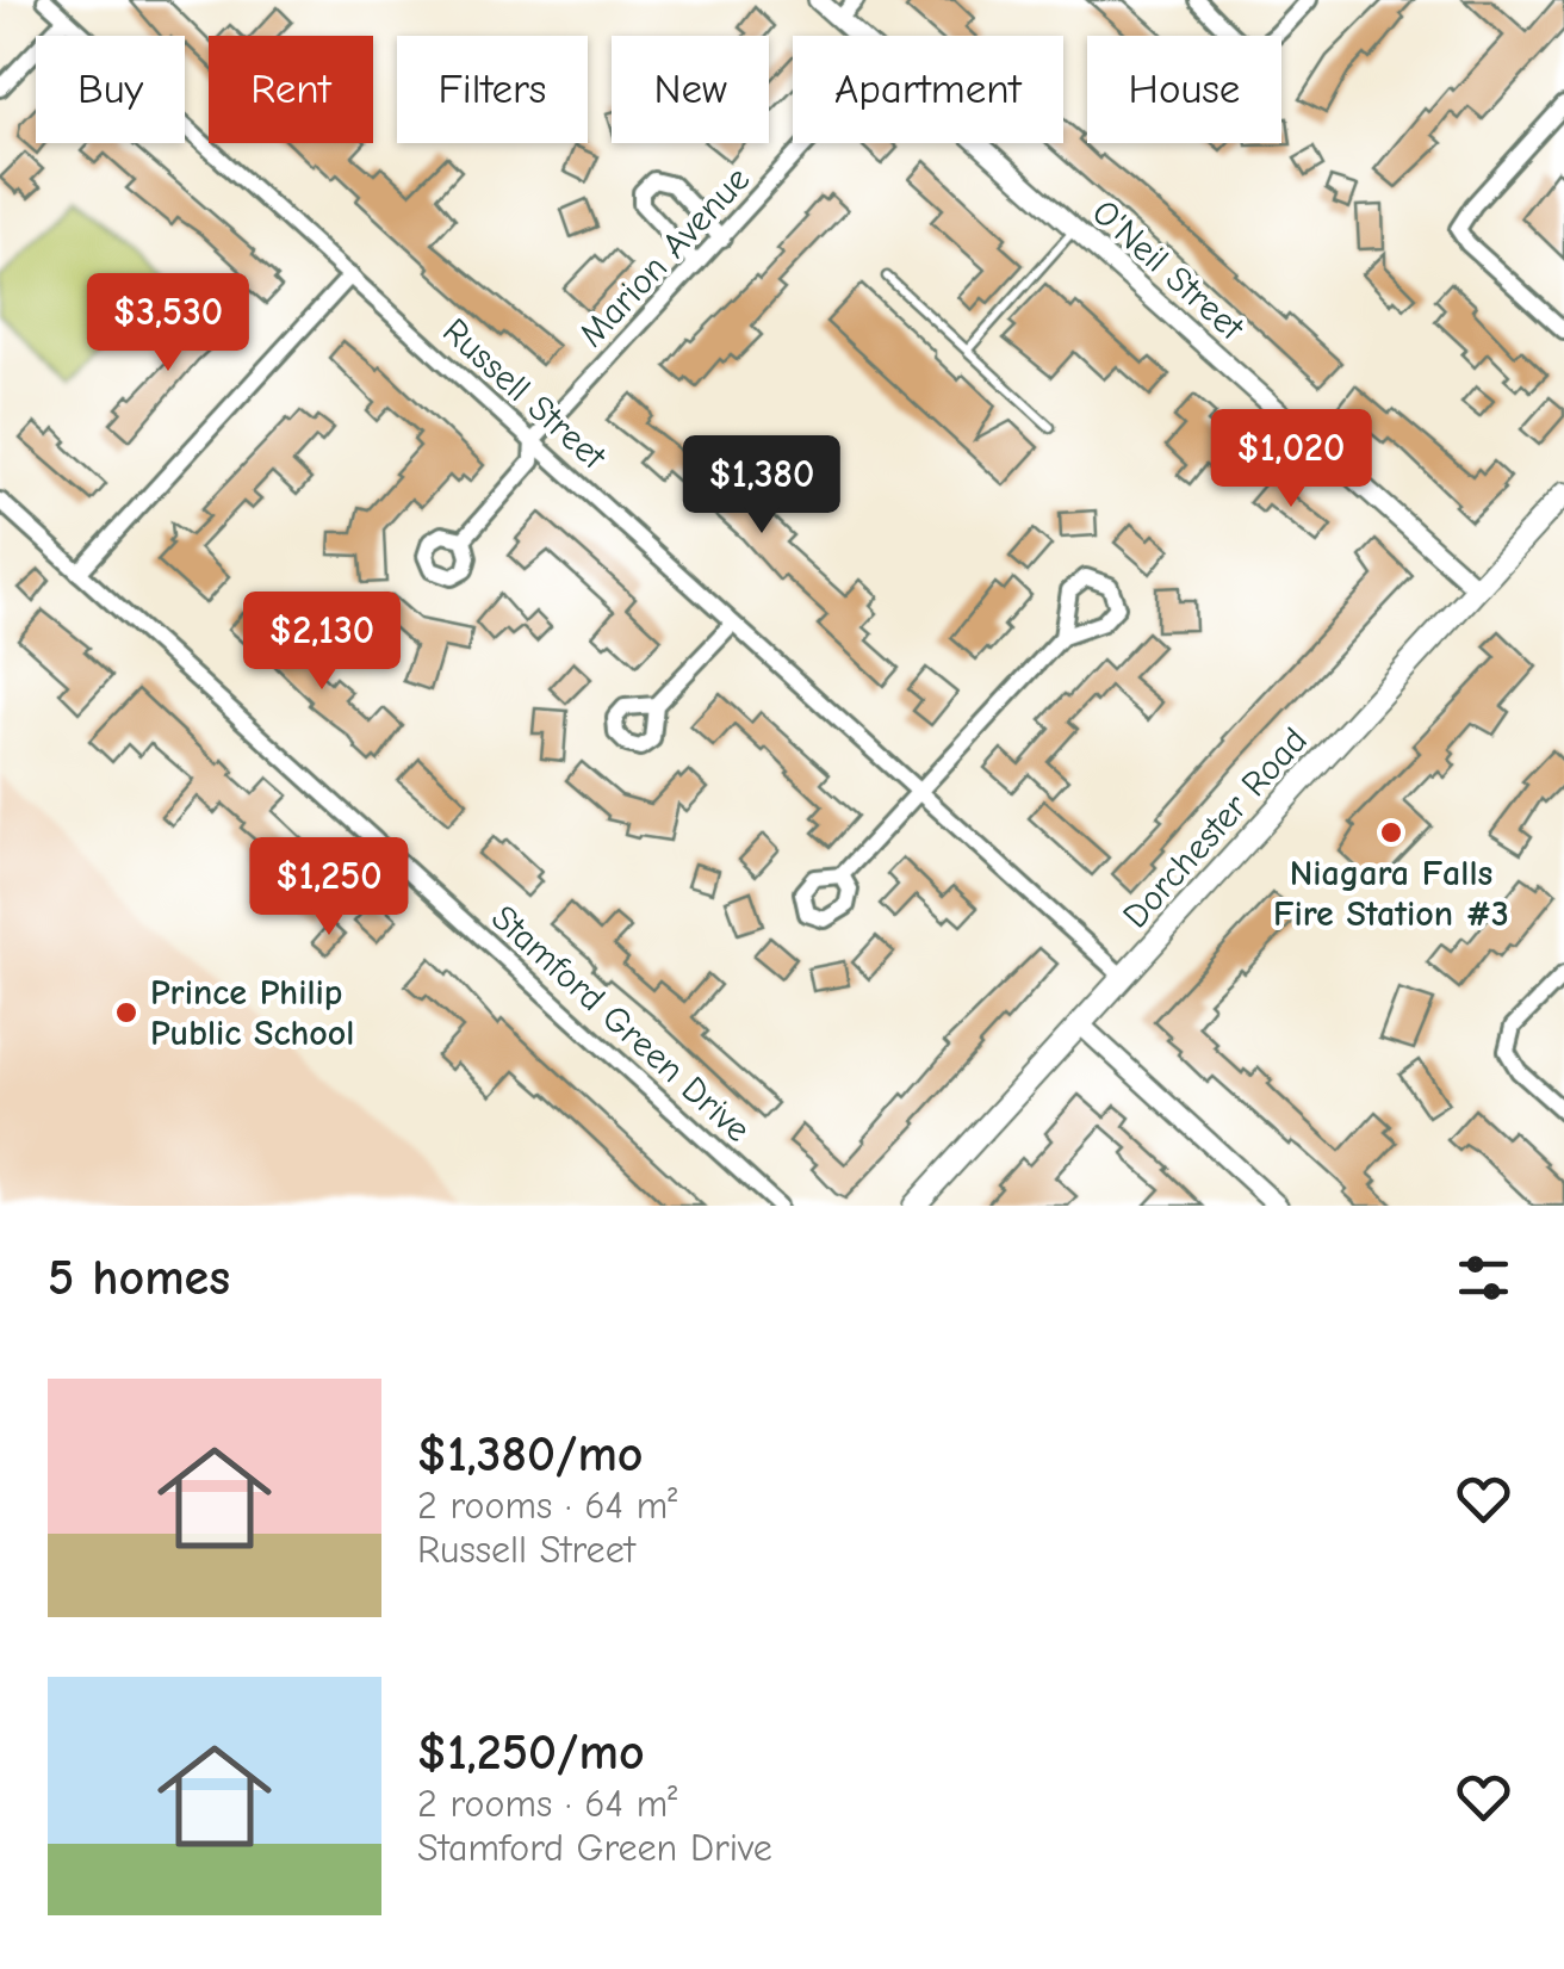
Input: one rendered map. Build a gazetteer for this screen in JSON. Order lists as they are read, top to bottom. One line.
{"streets":{"main road":["Dorchester Road"],"street":["Marion Avenue","O'Neil Street","Russell Street","Stamford Green Drive"]},"crossings":[["Marion Avenue","Russell Street"],["O'Neil Street","Dorchester Road"],["Russell Street","Dorchester Road"]],"places":["Niagara Falls Fire Station #3","Prince Philip Public School"],"page":{"chip":["Buy","Rent","Filters","New","Apartment","House"],"price":["$3,530","$1,020","$1,380","$2,130","$1,250"],"heading":"5 homes","list":[{"name":"$1,380/mo","note":"2 rooms · 64 m² · Russell Street"},{"name":"$1,250/mo","note":"2 rooms · 64 m² · Stamford Green Drive"}]}}
